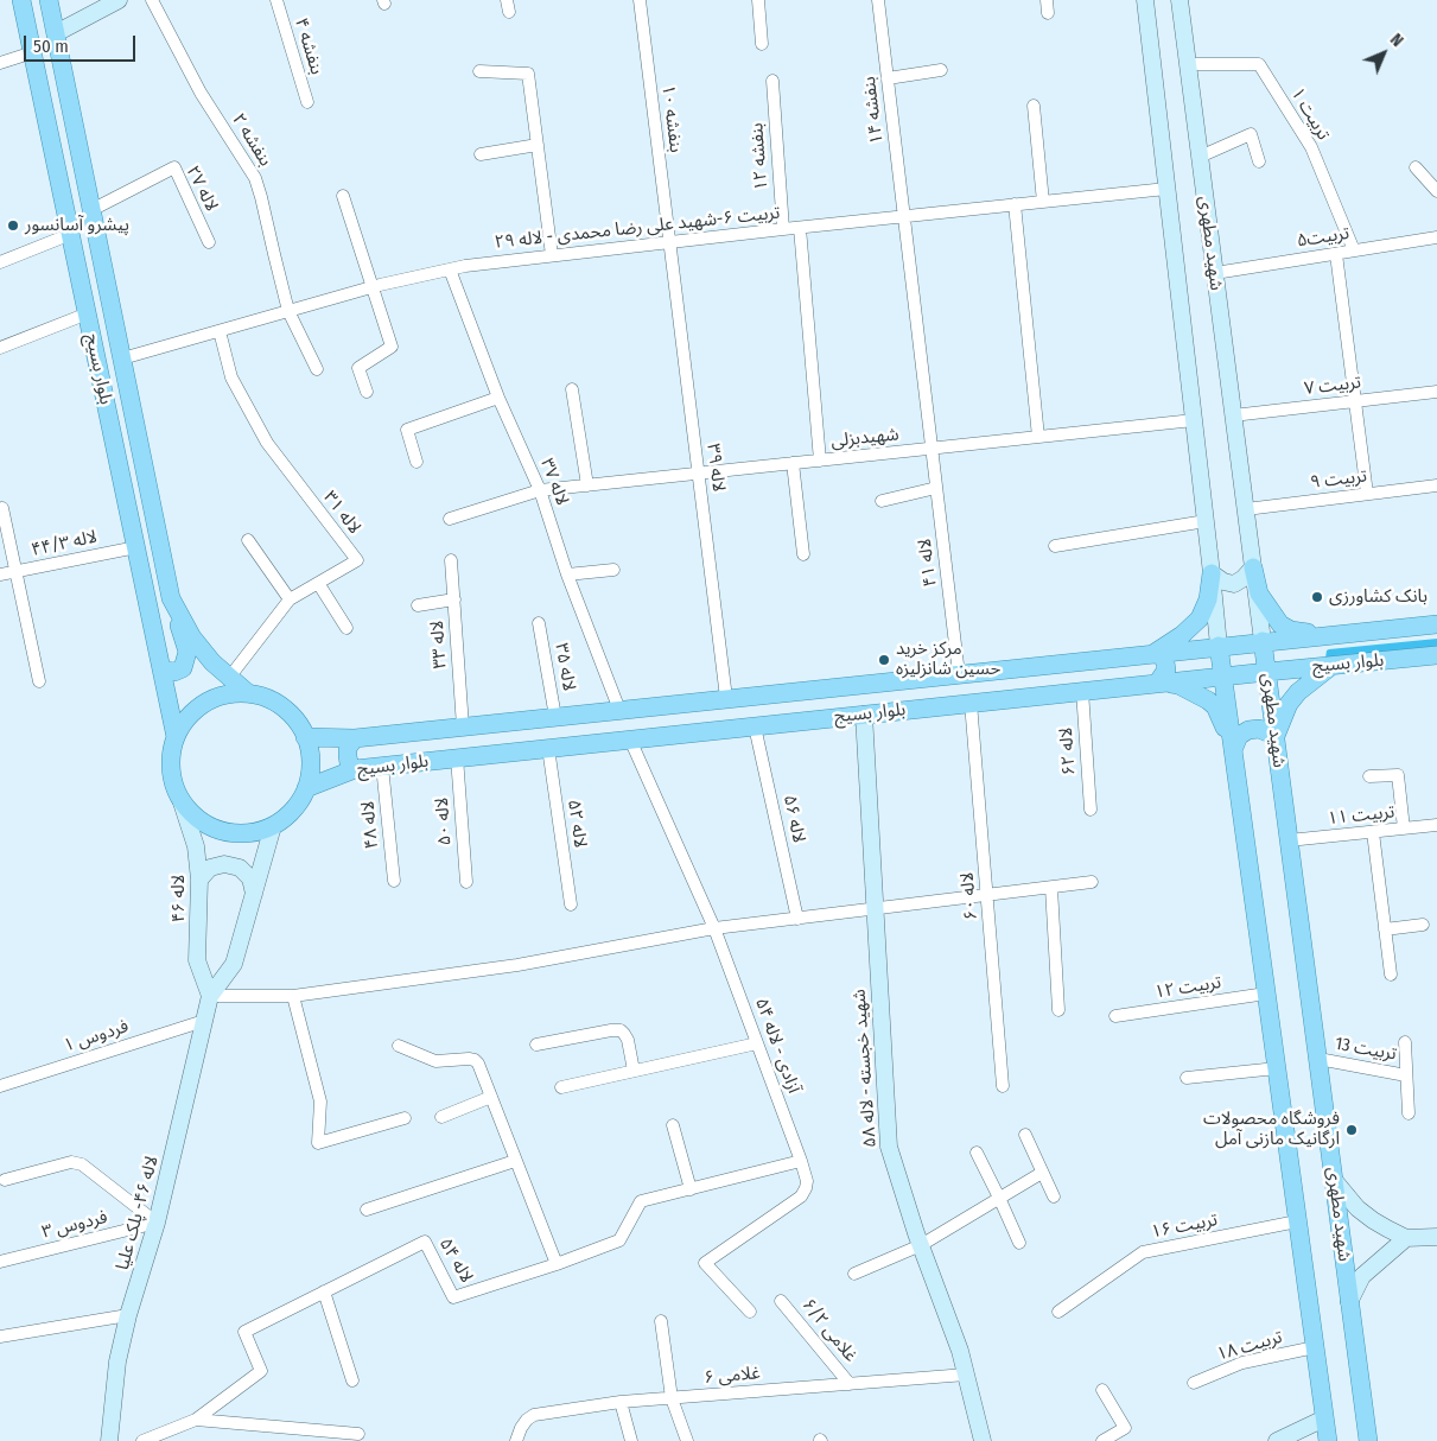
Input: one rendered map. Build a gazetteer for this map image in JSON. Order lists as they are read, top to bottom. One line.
{"streets":{"main road":["شهید مطهری","بلوار بسیج"],"street":["بنفشه ۴","بنفشه ۱۴","تربیت ۱","بنفشه ۱۰","بنفشه ۲","بنفشه ۱۲","لاله ۲۷","تربیت ۶-شهید علی رضا محمدی - لاله ۲۹","تربیت۵","تربیت ۷","شهیدبزلی","لاله ۳۹","تربیت ۹","لاله ۳۷","لاله ۳۱","لاله ۴۴/۳","لاله ۴۱","لاله ۳۳","لاله ۳۵","لاله ۶۲","تربیت ۱۱","لاله ۵۶","لاله ۵۰","لاله ۵۲","لاله ۴۸","لاله ۶۰","لاله ۴۶","تربیت ۱۲","فردوس ۱","آزادی - لاله ۵۴","تربیت 13","شهید خجسته - لاله ۵۸","لاله ۴۶- پلک علیا","فردوس ۳","تربیت ۱۶","لاله ۵۴","غلامی ۶/۲","تربیت ۱۸","غلامی ۶"]},"crossings":[["بنفشه ۱۴","تربیت ۶-شهید علی رضا محمدی - لاله ۲۹"],["بنفشه ۱۴","شهیدبزلی"],["بنفشه ۱۴","لاله ۴۱"],["تربیت ۱","تربیت۵"],["تربیت ۱","شهید مطهری"],["بنفشه ۱۰","تربیت ۶-شهید علی رضا محمدی - لاله ۲۹"],["بنفشه ۱۰","لاله ۳۹"],["بنفشه ۲","تربیت ۶-شهید علی رضا محمدی - لاله ۲۹"],["بنفشه ۱۲","تربیت ۶-شهید علی رضا محمدی - لاله ۲۹"],["لاله ۲۷","بلوار بسیج"],["تربیت ۶-شهید علی رضا محمدی - لاله ۲۹","شهید مطهری"],["تربیت ۶-شهید علی رضا محمدی - لاله ۲۹","بلوار بسیج"],["تربیت ۶-شهید علی رضا محمدی - لاله ۲۹","لاله ۳۹"],["تربیت ۶-شهید علی رضا محمدی - لاله ۲۹","لاله ۳۷"],["تربیت ۶-شهید علی رضا محمدی - لاله ۲۹","لاله ۳۱"],["تربیت۵","شهید مطهری"],["شهید مطهری","بلوار بسیج"],["شهید مطهری","تربیت ۷"],["شهید مطهری","شهیدبزلی"],["شهید مطهری","تربیت ۹"],["شهید مطهری","تربیت ۱۱"],["شهید مطهری","تربیت ۱۲"],["شهید مطهری","تربیت 13"],["شهید مطهری","تربیت ۱۶"],["شهید مطهری","تربیت ۱۸"],["بلوار بسیج","لاله ۳۹"],["بلوار بسیج","لاله ۳۷"],["بلوار بسیج","لاله ۳۱"],["بلوار بسیج","لاله ۴۴/۳"],["بلوار بسیج","لاله ۴۱"],["بلوار بسیج","لاله ۳۳"],["بلوار بسیج","لاله ۳۵"],["بلوار بسیج","لاله ۶۲"],["بلوار بسیج","لاله ۵۶"],["بلوار بسیج","لاله ۵۰"],["بلوار بسیج","لاله ۵۲"],["بلوار بسیج","لاله ۴۸"],["بلوار بسیج","لاله ۶۰"],["بلوار بسیج","لاله ۴۶"],["بلوار بسیج","آزادی - لاله ۵۴"],["بلوار بسیج","شهید خجسته - لاله ۵۸"],["شهیدبزلی","لاله ۳۹"],["شهیدبزلی","لاله ۳۷"],["شهیدبزلی","لاله ۴۱"],["لاله ۴۶","لاله ۴۶- پلک علیا"],["فردوس ۱","لاله ۴۶- پلک علیا"],["آزادی - لاله ۵۴","لاله ۵۴"],["شهید خجسته - لاله ۵۸","غلامی ۶"],["لاله ۴۶- پلک علیا","فردوس ۳"],["غلامی ۶/۲","غلامی ۶"]],"places":["پیشرو آسانسور","بانک کشاورزی","مرکز خرید حسین شانزلیزه","فروشگاه محصولات ارگانیک مازنی آمل"],"scale_bar":"50 m","north":"top right"}
